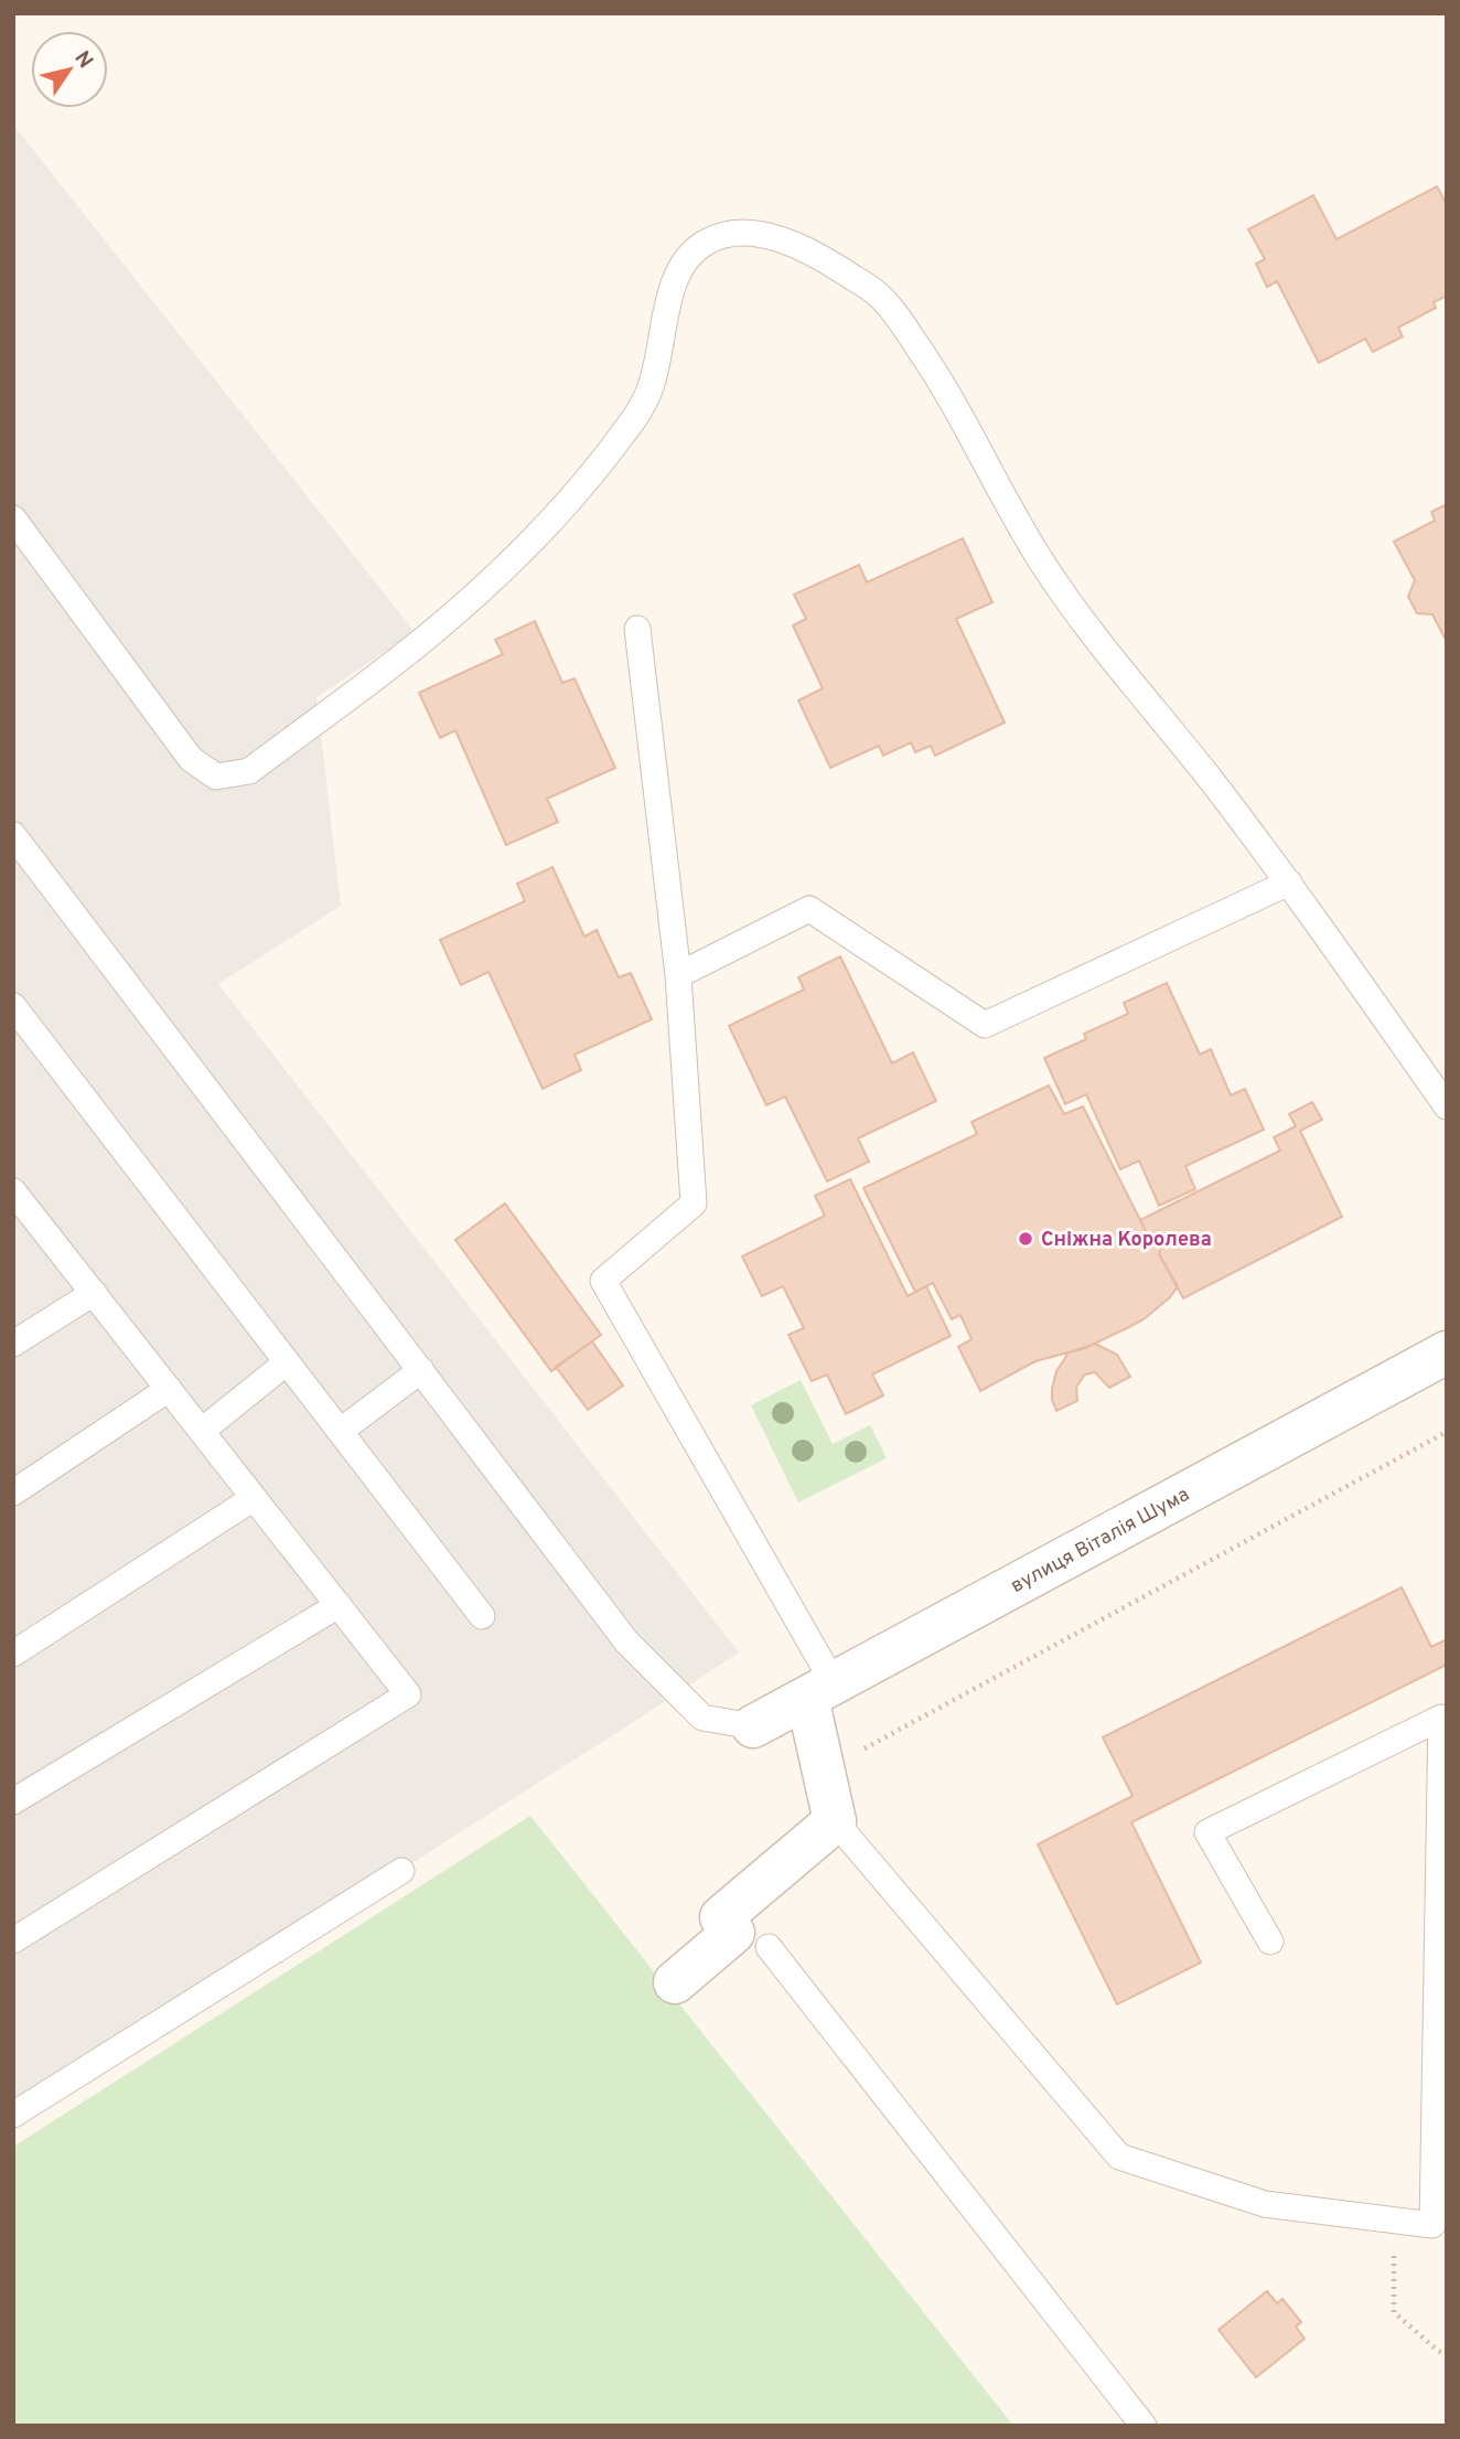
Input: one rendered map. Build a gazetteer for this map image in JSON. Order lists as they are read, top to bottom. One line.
{"streets":{"street":["вулиця Віталія Шума"]},"places":["Сніжна Королева"],"north":"top right"}
